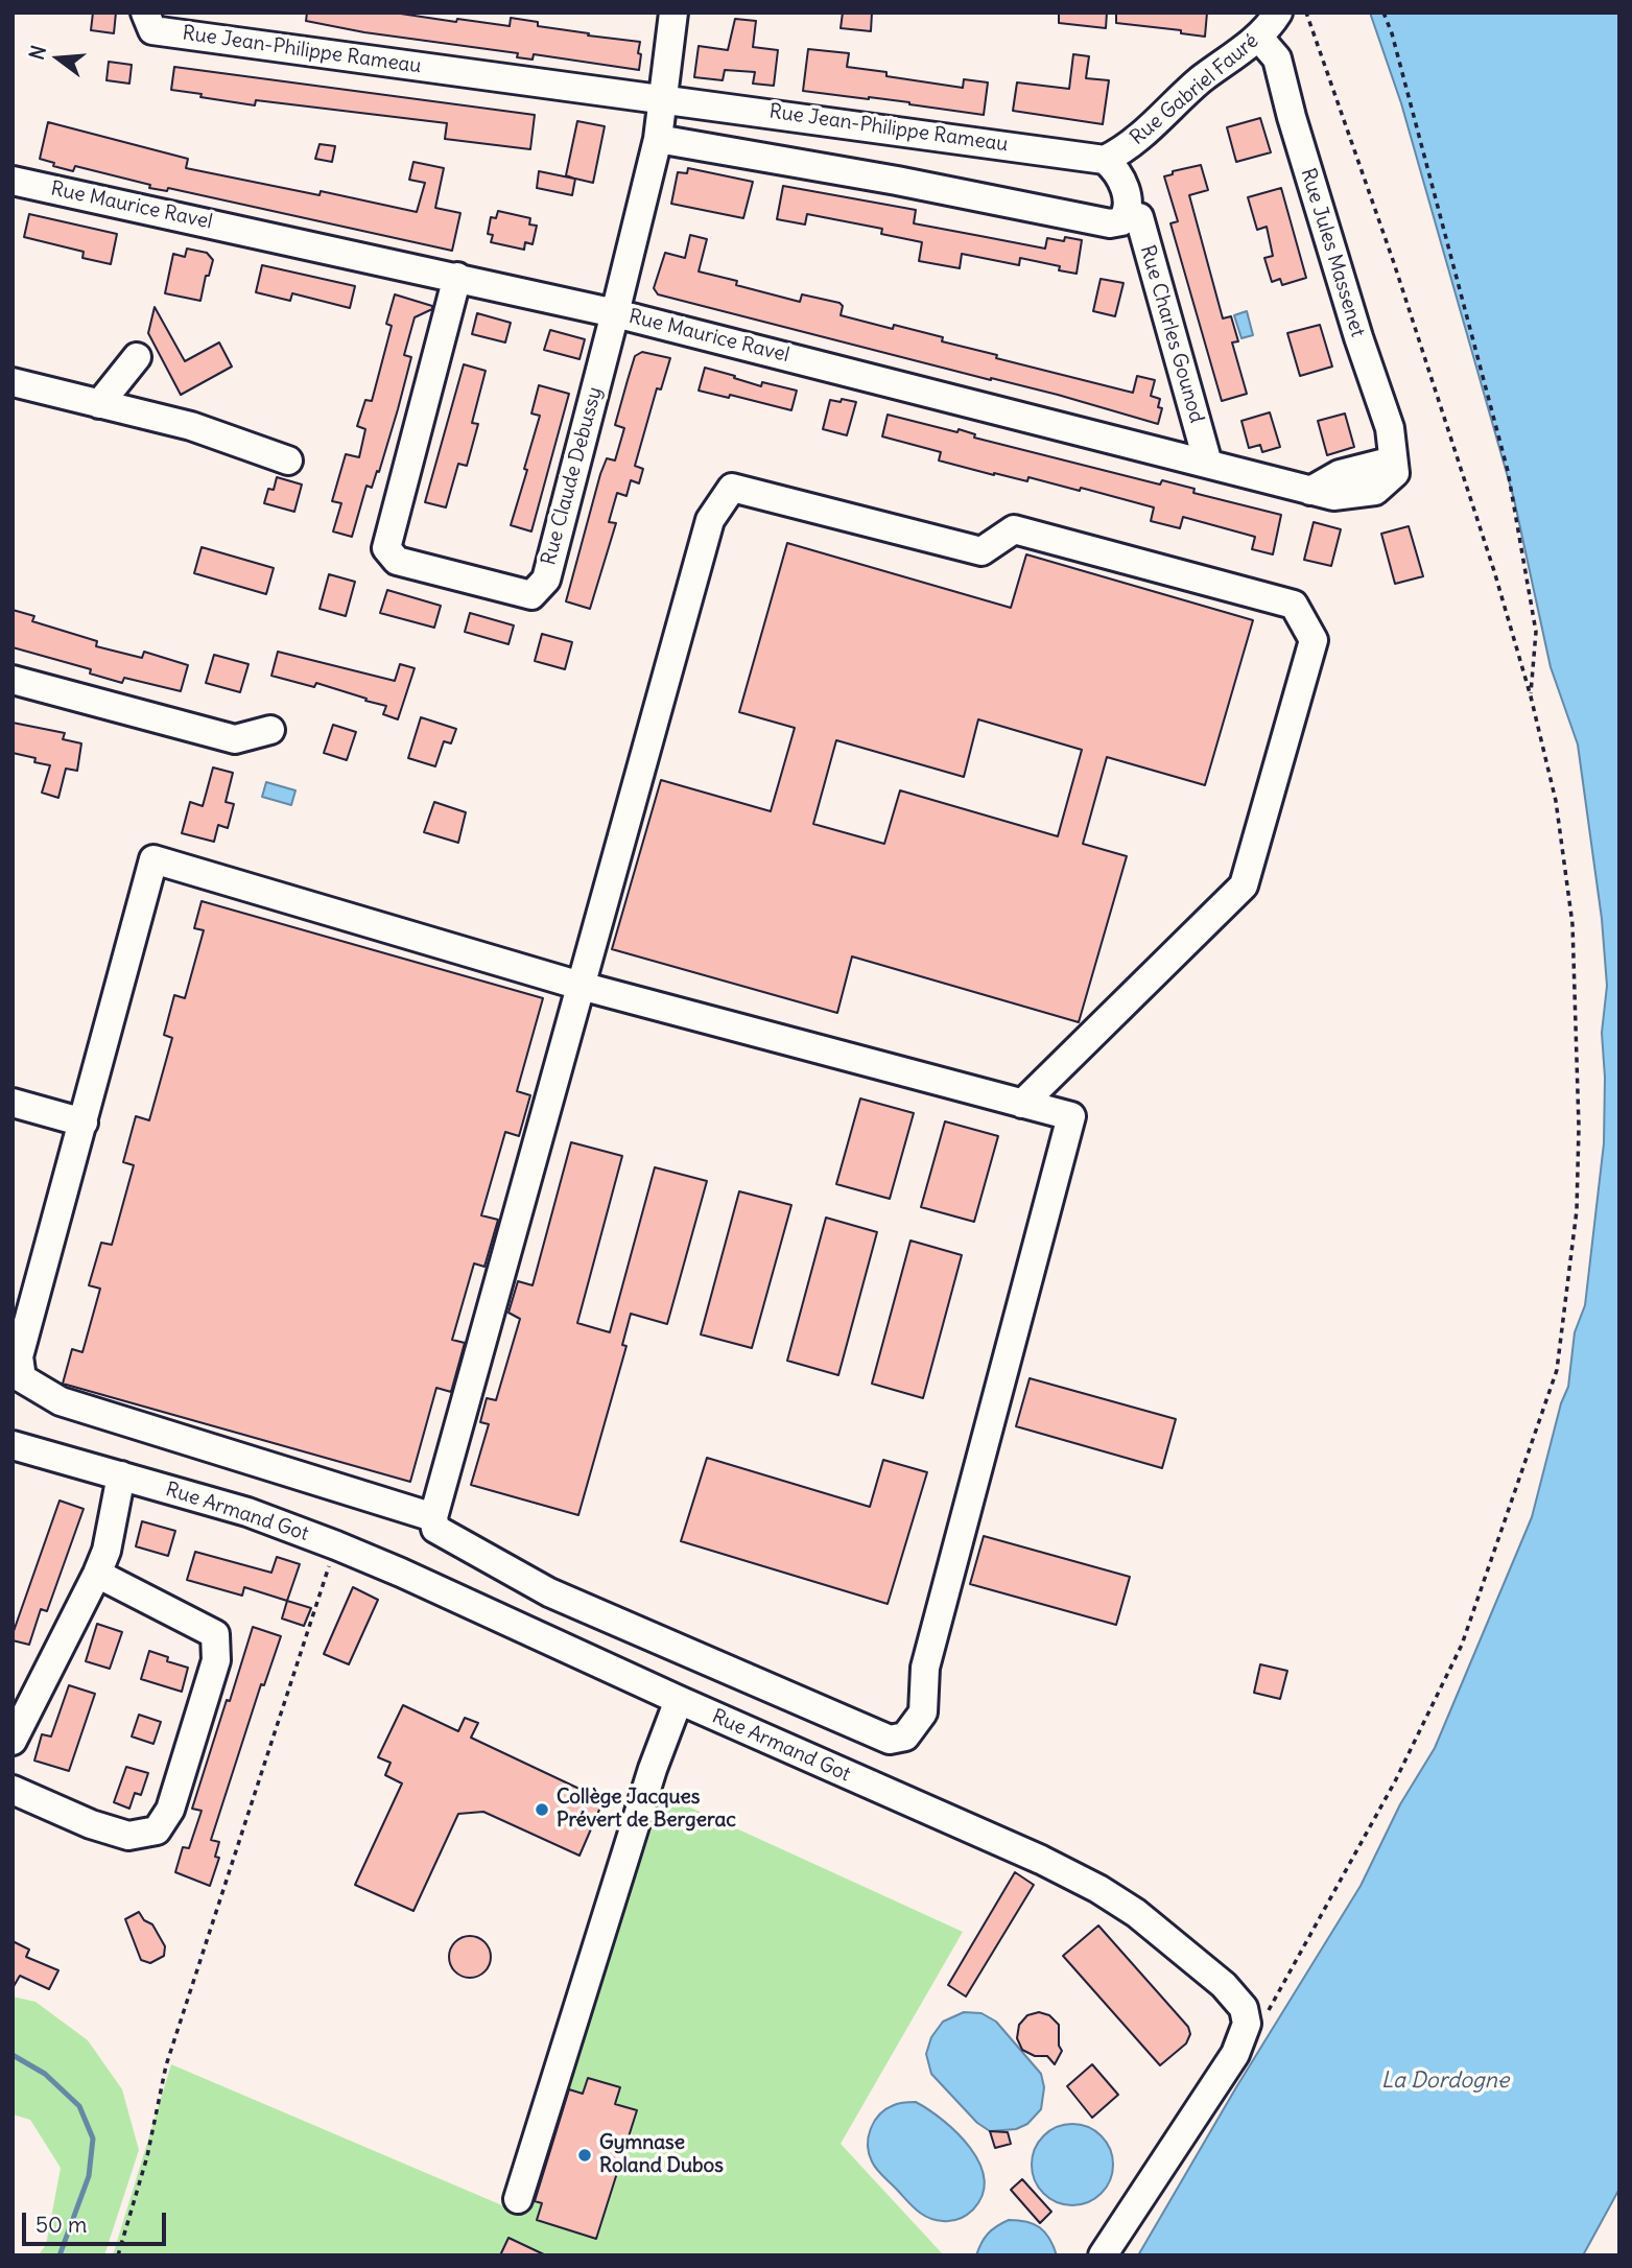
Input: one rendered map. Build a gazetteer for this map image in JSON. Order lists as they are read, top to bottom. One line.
{"streets":{"street":["Rue Jean-Philippe Rameau","Rue Gabriel Fauré","Rue Maurice Ravel","Rue Jules Massenet","Rue Charles Gounod","Rue Claude Debussy","Rue Armand Got"]},"crossings":[["Rue Jean-Philippe Rameau","Rue Gabriel Fauré"],["Rue Gabriel Fauré","Rue Jules Massenet"],["Rue Maurice Ravel","Rue Jules Massenet"],["Rue Maurice Ravel","Rue Charles Gounod"],["Rue Maurice Ravel","Rue Claude Debussy"]],"water":["La Dordogne"],"places":["Collège Jacques Prévert de Bergerac","Gymnase Roland Dubos"],"scale_bar":"50 m","north":"left"}
